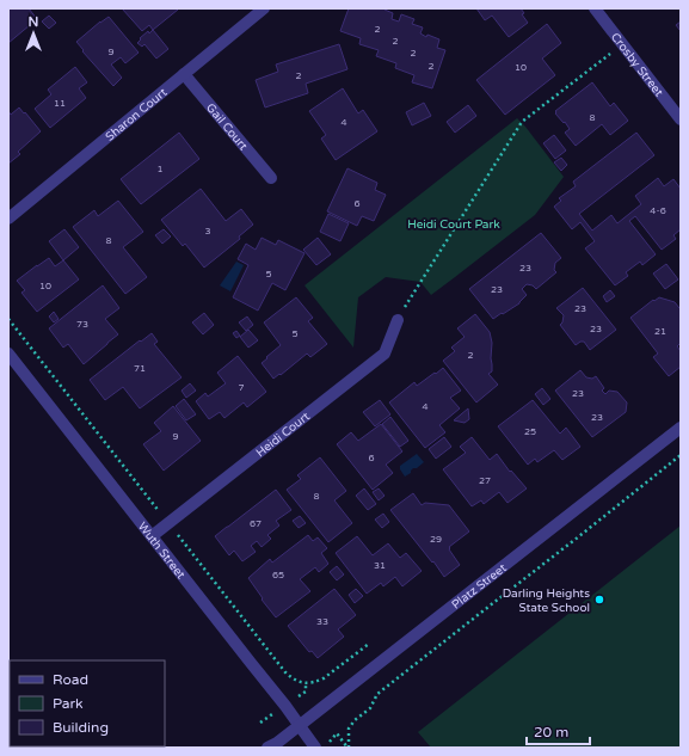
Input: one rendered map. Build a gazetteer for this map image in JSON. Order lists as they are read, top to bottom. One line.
{"streets":{"street":["Crosby Street","Sharon Court","Gail Court","Heidi Court","Wuth Street","Platz Street"]},"crossings":[["Sharon Court","Gail Court"],["Heidi Court","Wuth Street"],["Wuth Street","Platz Street"]],"parks":["Heidi Court Park"],"places":["Darling Heights State School"],"house_numbers":["2","2","9","2","2","10","2","11","8","4","1","6","4-6","3","8","23","5","10","23","23","73","23","21","5","2","71","7","23","4","23","25","9","6","27","8","67","29","31","65","33"],"legend":["Road","Park","Building"],"scale_bar":"20 m","north":"top"}
